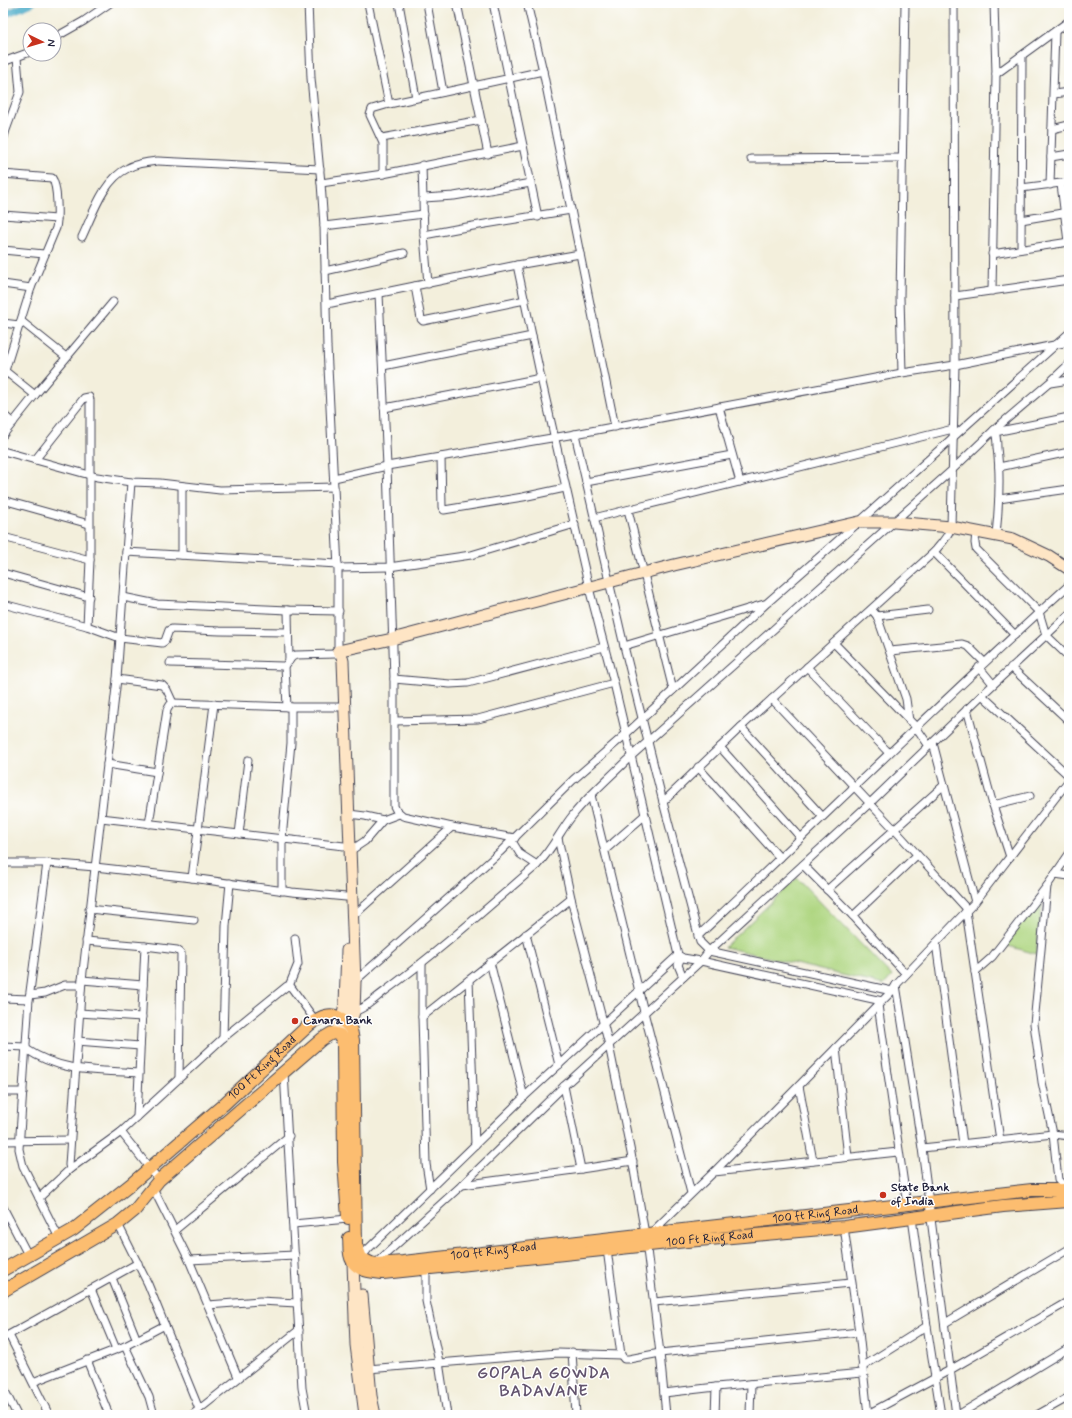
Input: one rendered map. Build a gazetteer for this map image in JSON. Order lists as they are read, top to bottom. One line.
{"streets":{"main road":["100 Ft Ring Road","100 ft Ring Road"]},"crossings":[["100 Ft Ring Road","100 ft Ring Road"]],"districts":["GOPALA GOWDA BADAVANE"],"places":["Canara Bank","State Bank of India"],"north":"right"}
